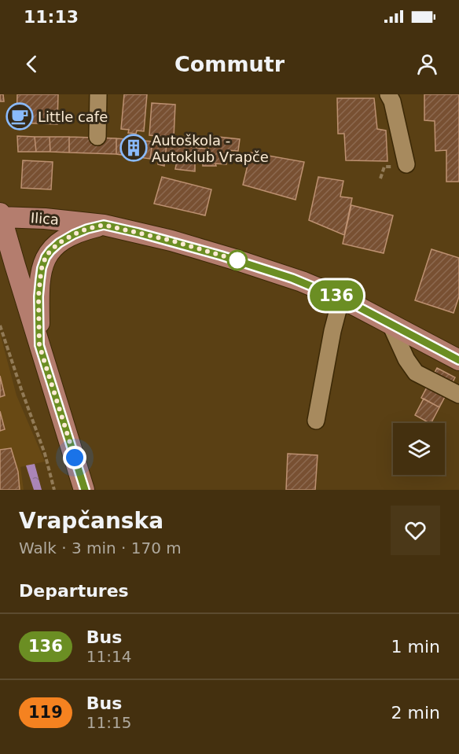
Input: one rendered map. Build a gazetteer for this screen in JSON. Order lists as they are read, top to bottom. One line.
{"streets":{"main road":["Ilica"]},"places":{"cafe":["Little cafe"],"building":["Autoškola - Autoklub Vrapče"]},"lines":["bus line 136"],"page":{"status":"11:13","header":"Commutr","on_map":"136","heading":[["Vrapčanska","Walk · 3 min · 170 m"],"Departures"],"list":[{"mark":"136","name":"Bus","note":"11:14","value":"1 min"},{"mark":"119","name":"Bus","note":"11:15","value":"2 min"}]}}
